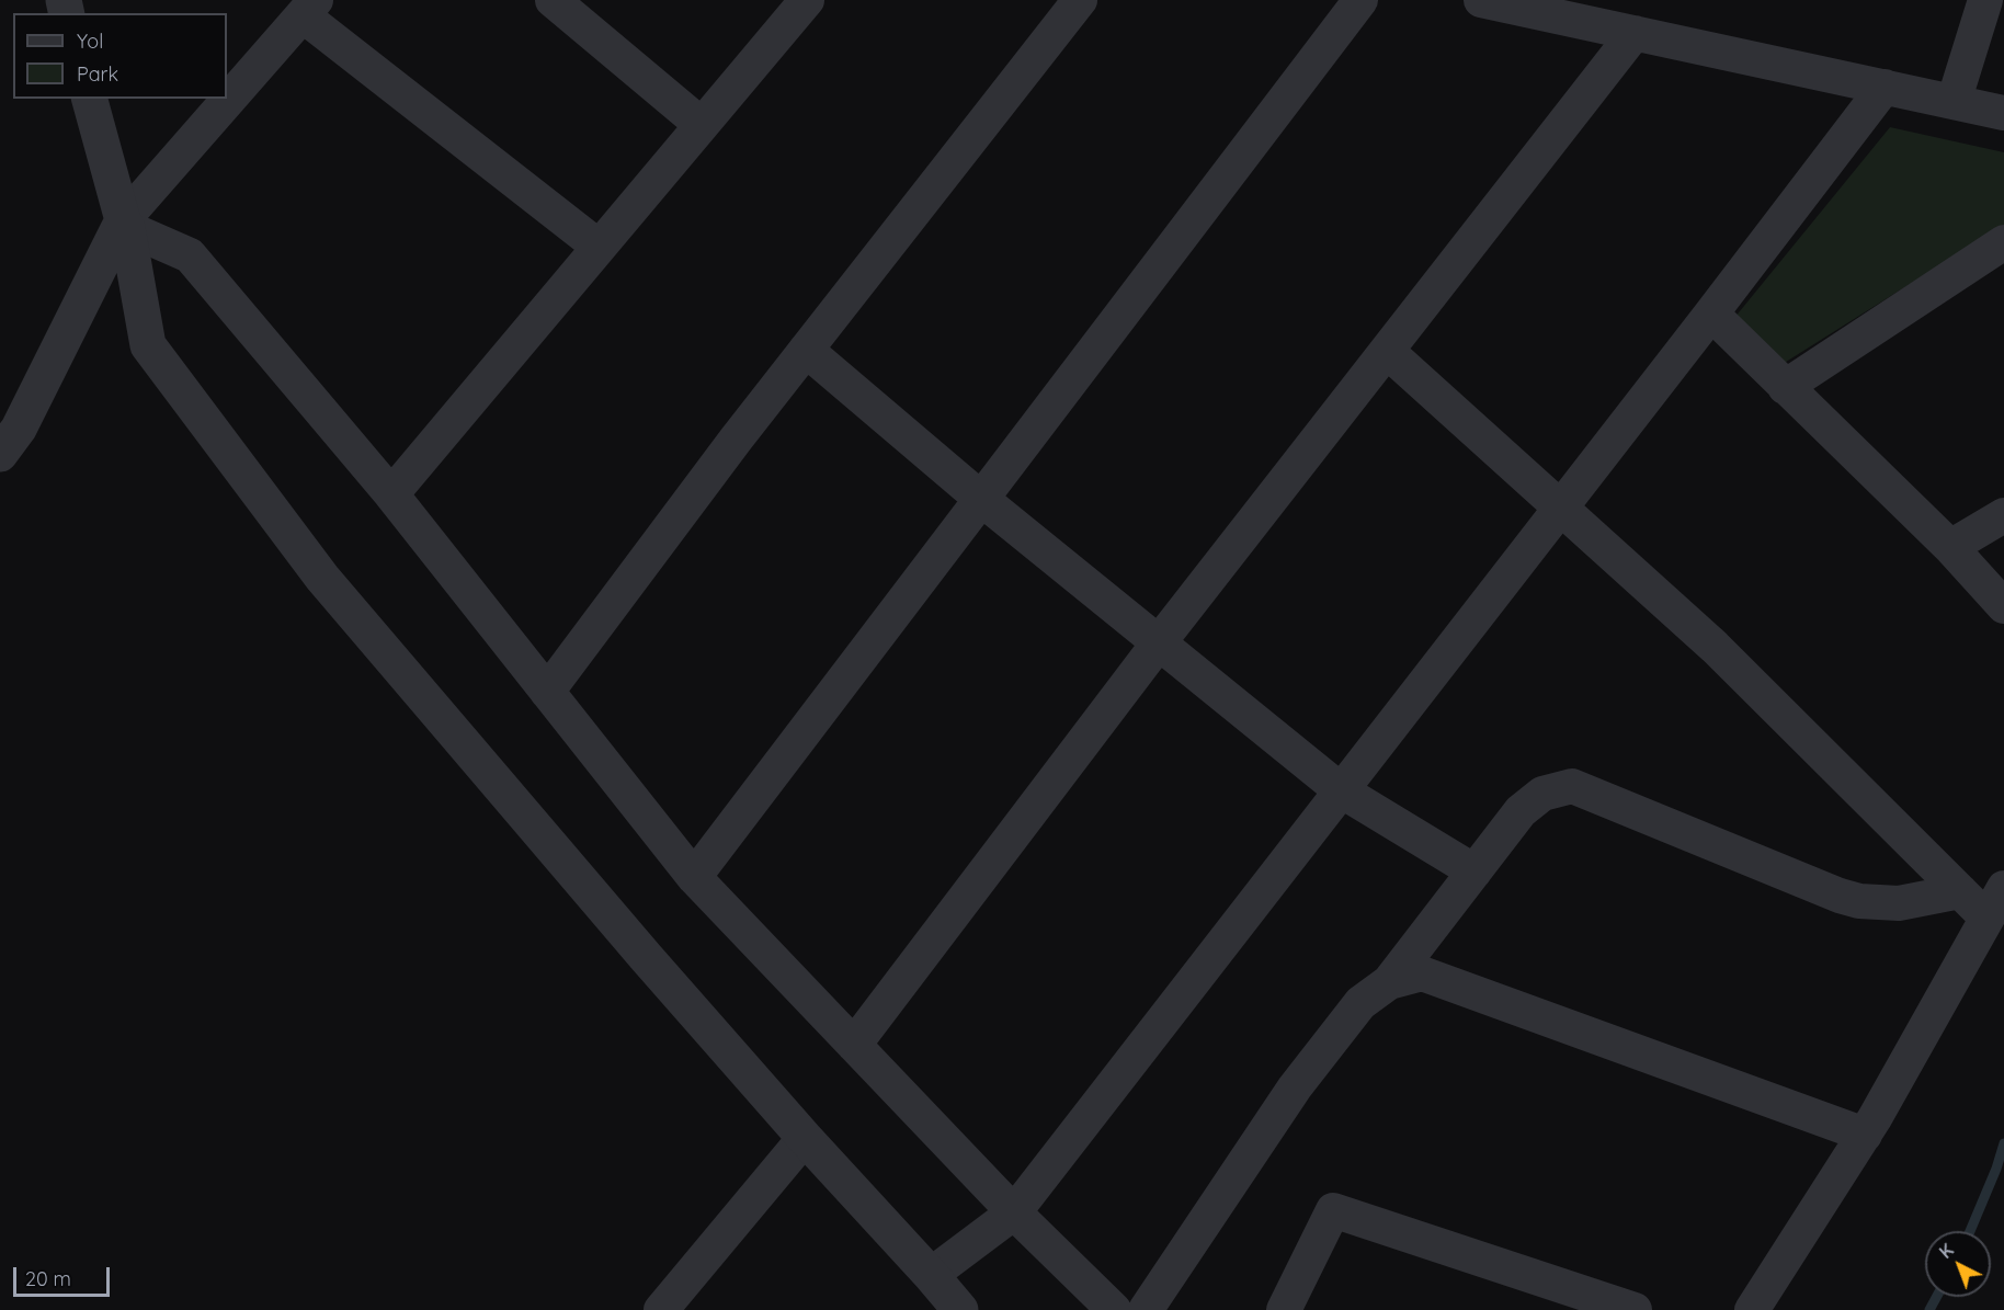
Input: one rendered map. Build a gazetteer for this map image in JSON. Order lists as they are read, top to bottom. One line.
{"legend":["Yol","Park"],"scale_bar":"20 m","north":"top left"}
